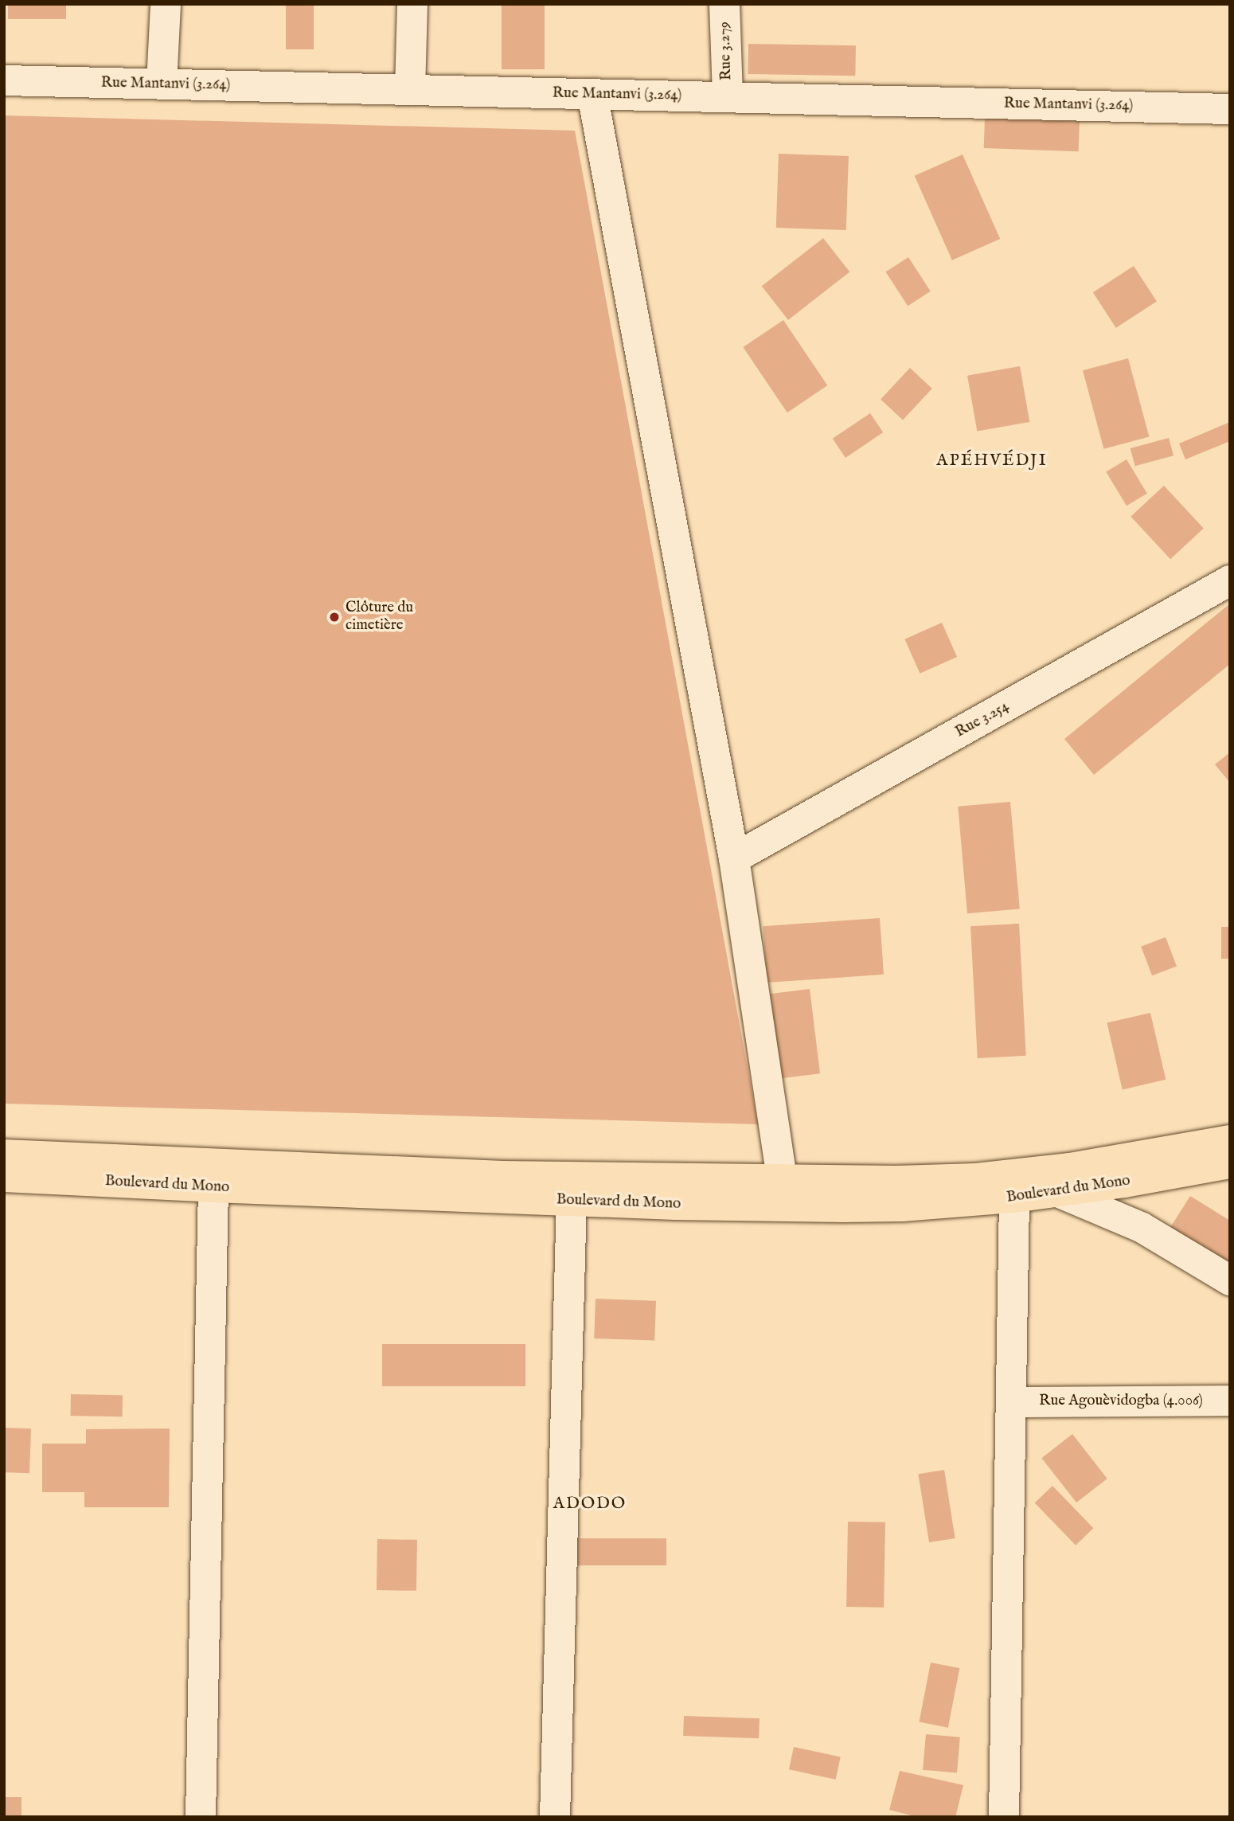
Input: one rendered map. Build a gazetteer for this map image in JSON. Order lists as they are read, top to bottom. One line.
{"streets":{"main road":["Boulevard du Mono"],"street":["Rue 3.279","Rue Mantanvi (3.264)","Rue 3.254","Rue Agouèvidogba (4.006)"]},"crossings":[["Rue 3.279","Rue Mantanvi (3.264)"]],"districts":["APÉHVÉDJI","ADODO"],"places":["Clôture du cimetière"]}
